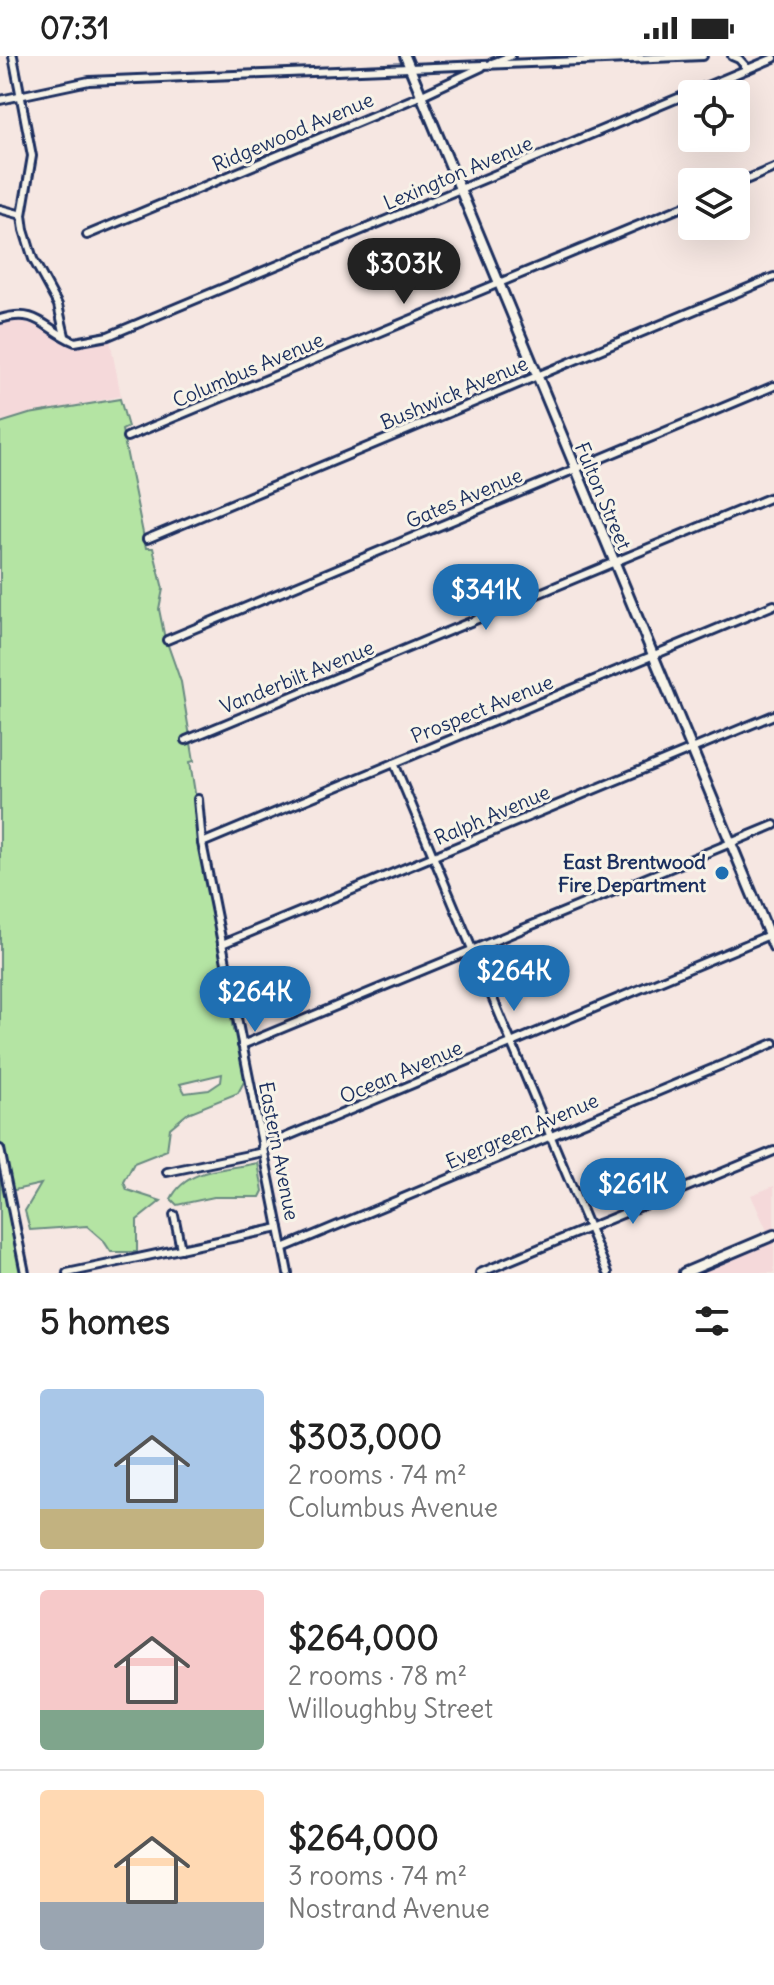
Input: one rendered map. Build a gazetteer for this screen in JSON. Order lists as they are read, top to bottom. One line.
{"streets":{"street":["Ridgewood Avenue","Lexington Avenue","Columbus Avenue","Bushwick Avenue","Fulton Street","Gates Avenue","Vanderbilt Avenue","Prospect Avenue","Ralph Avenue","Ocean Avenue","Evergreen Avenue","Eastern Avenue"]},"crossings":[["Ridgewood Avenue","Fulton Street"],["Lexington Avenue","Fulton Street"],["Columbus Avenue","Fulton Street"],["Bushwick Avenue","Fulton Street"],["Fulton Street","Gates Avenue"],["Fulton Street","Vanderbilt Avenue"],["Fulton Street","Prospect Avenue"],["Fulton Street","Ralph Avenue"],["Fulton Street","Ocean Avenue"],["Prospect Avenue","Eastern Avenue"],["Ralph Avenue","Eastern Avenue"],["Ocean Avenue","Eastern Avenue"],["Evergreen Avenue","Eastern Avenue"]],"places":["East Brentwood Fire Department"],"page":{"status":"07:31","price":["$303K","$341K","$264K","$264K","$261K"],"heading":"5 homes","list":[{"name":"$303,000","note":"2 rooms · 74 m² · Columbus Avenue"},{"name":"$264,000","note":"2 rooms · 78 m² · Willoughby Street"},{"name":"$264,000","note":"3 rooms · 74 m² · Nostrand Avenue"}]}}
